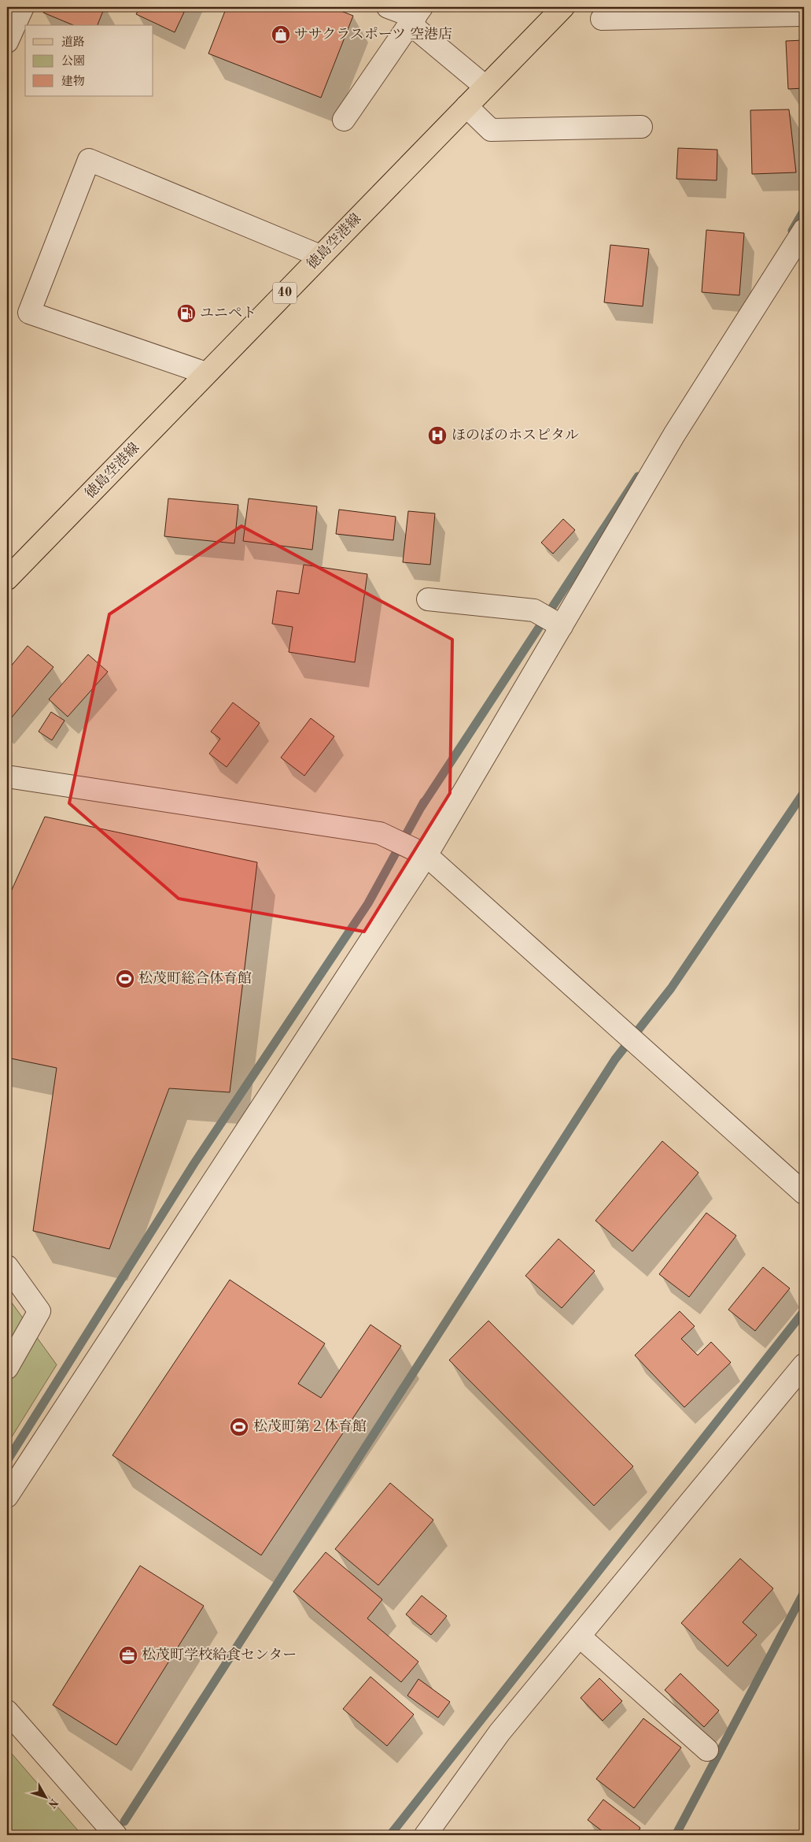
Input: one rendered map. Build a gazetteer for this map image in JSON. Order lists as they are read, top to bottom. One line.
{"streets":{"main road":["徳島空港線","40"]},"places":{"shop":["ササクラスポーツ 空港店"],"fuel station":["ユニペト"],"hospital":["ほのぼのホスピタル"],"sports":["松茂町総合体育館","松茂町第２体育館"],"office":["松茂町学校給食センター"]},"legend":["道路","公園","建物"],"north":"bottom right"}
